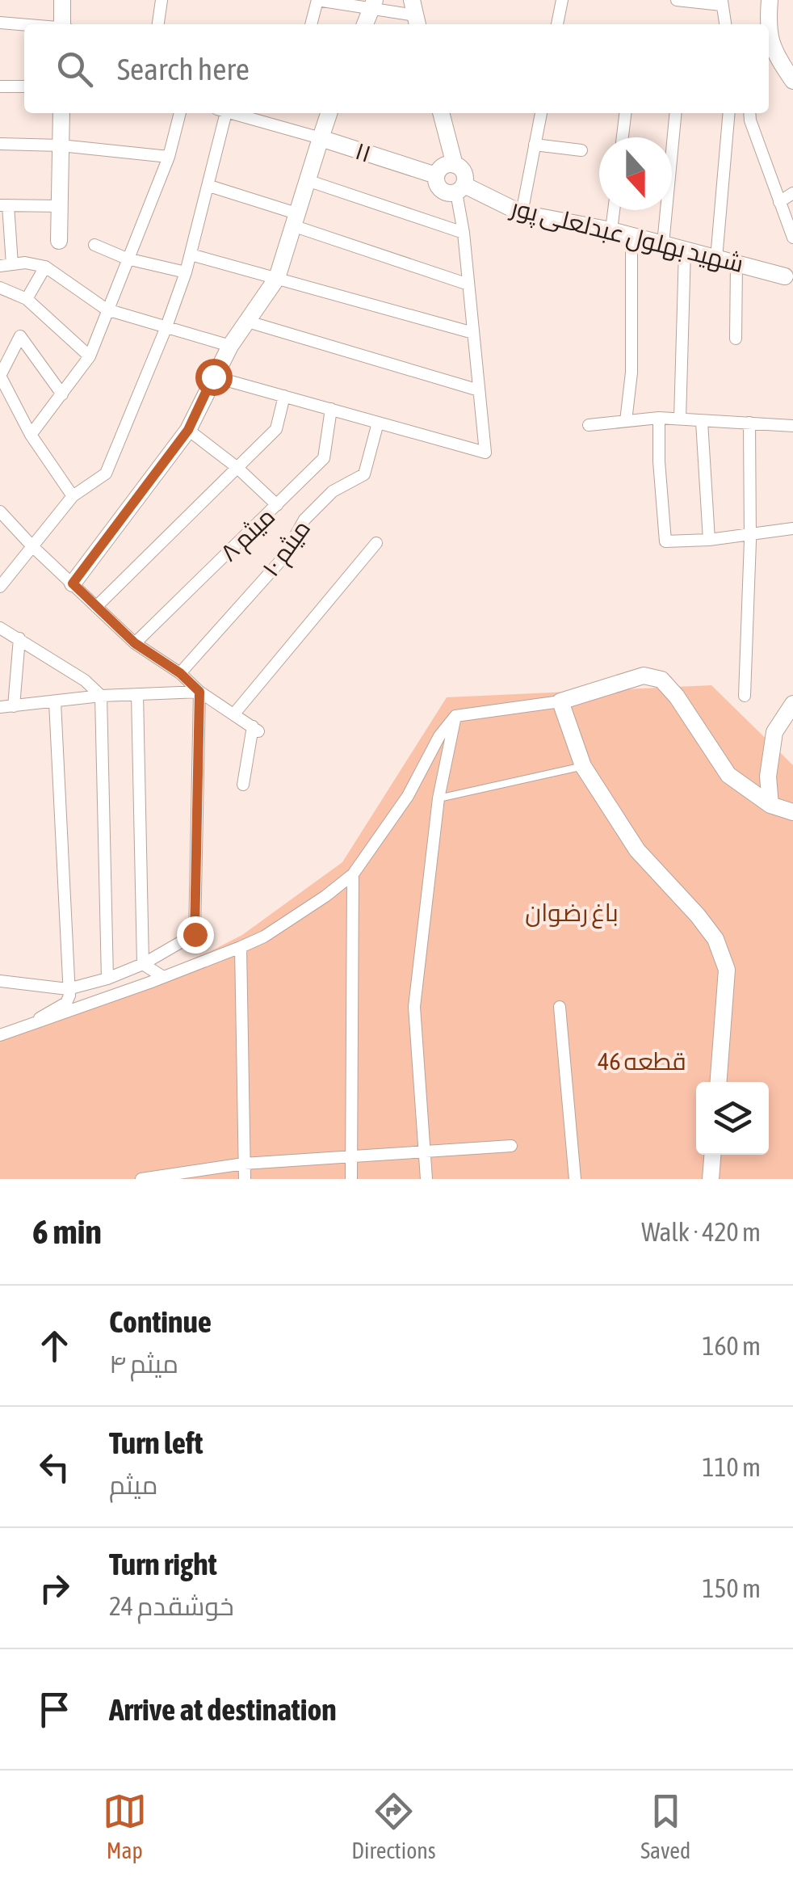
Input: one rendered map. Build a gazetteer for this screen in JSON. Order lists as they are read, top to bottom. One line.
{"streets":{"street":["۱۱","شهید بهلول عبدلعلی پور","۸ میثم","۱۰ میثم"]},"crossings":[["۱۱","شهید بهلول عبدلعلی پور"]],"parks":["باغ رضوان","قطعه 46"],"north":"bottom","page":{"search":"Search here","heading":["6 min","Walk · 420 m"],"list":[["Continue","۴ میثم","160 m"],["Turn left","میثم","110 m"],["Turn right","خوشقدم 24","150 m"],"Arrive at destination"],"nav":["Map","Directions","Saved"]}}
